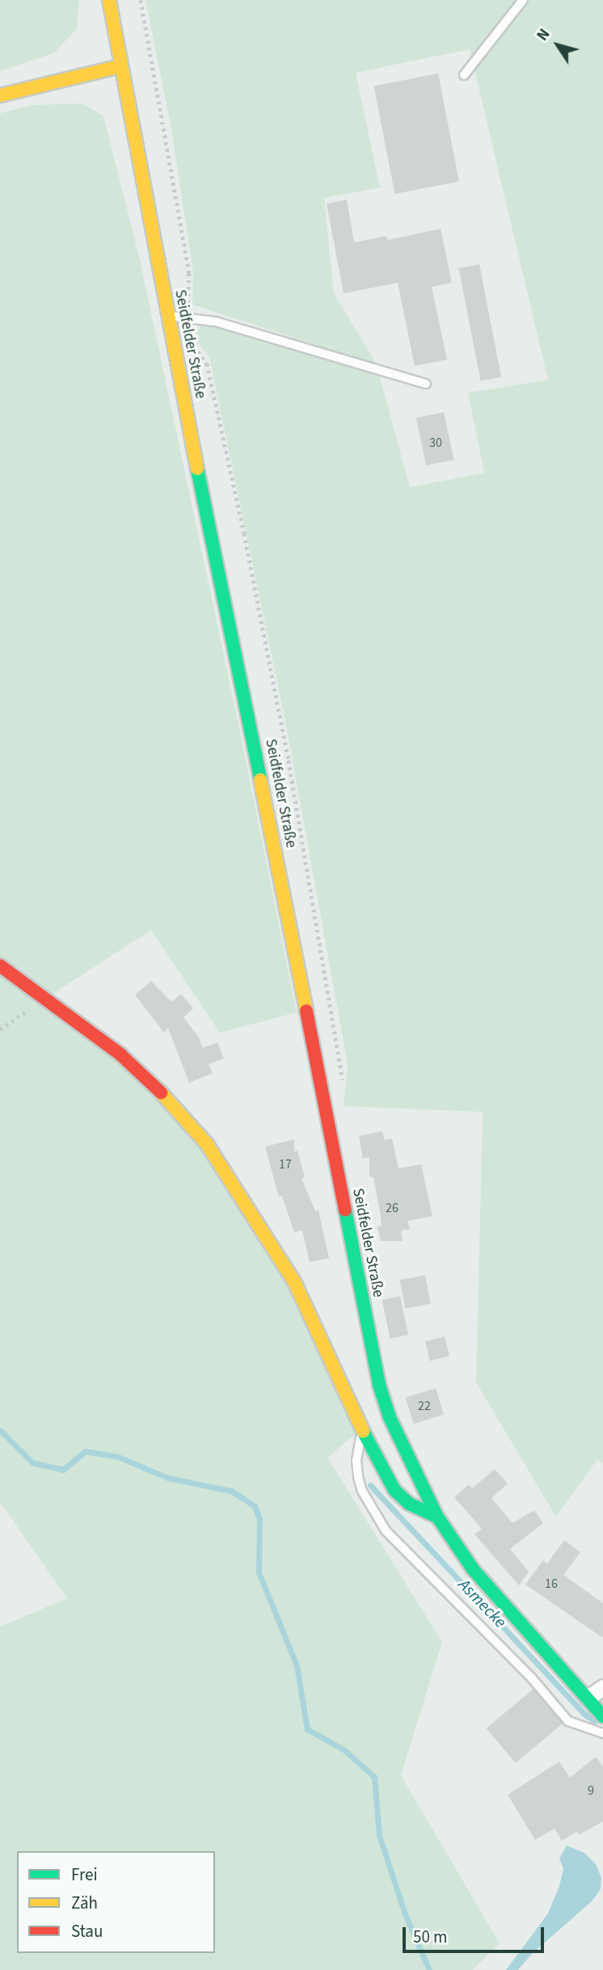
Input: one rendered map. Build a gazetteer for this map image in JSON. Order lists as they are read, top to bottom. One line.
{"streets":{"main road":["Seidfelder Straße"]},"water":["Asmecke"],"house_numbers":["30","17","26","22","16","9"],"legend":["Frei","Zäh","Stau"],"scale_bar":"50 m","north":"top left"}
